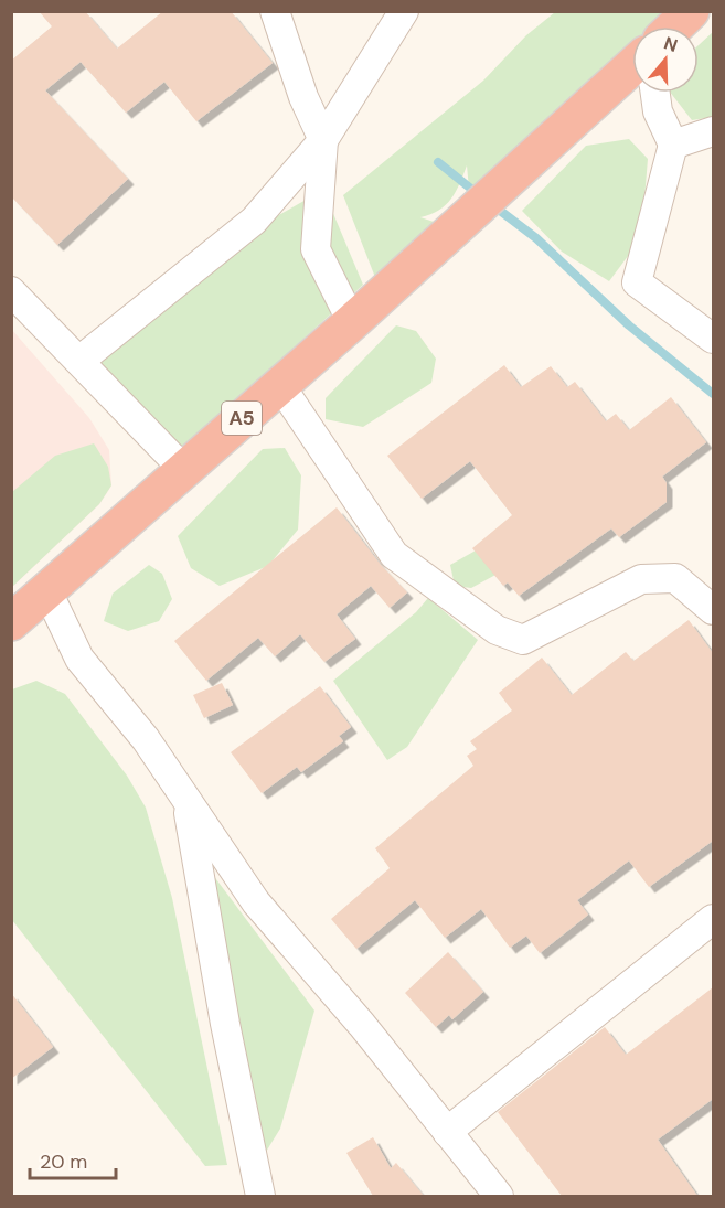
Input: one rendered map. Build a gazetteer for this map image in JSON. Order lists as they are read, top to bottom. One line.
{"streets":{"highway":["A5"]},"scale_bar":"20 m","north":"top"}
